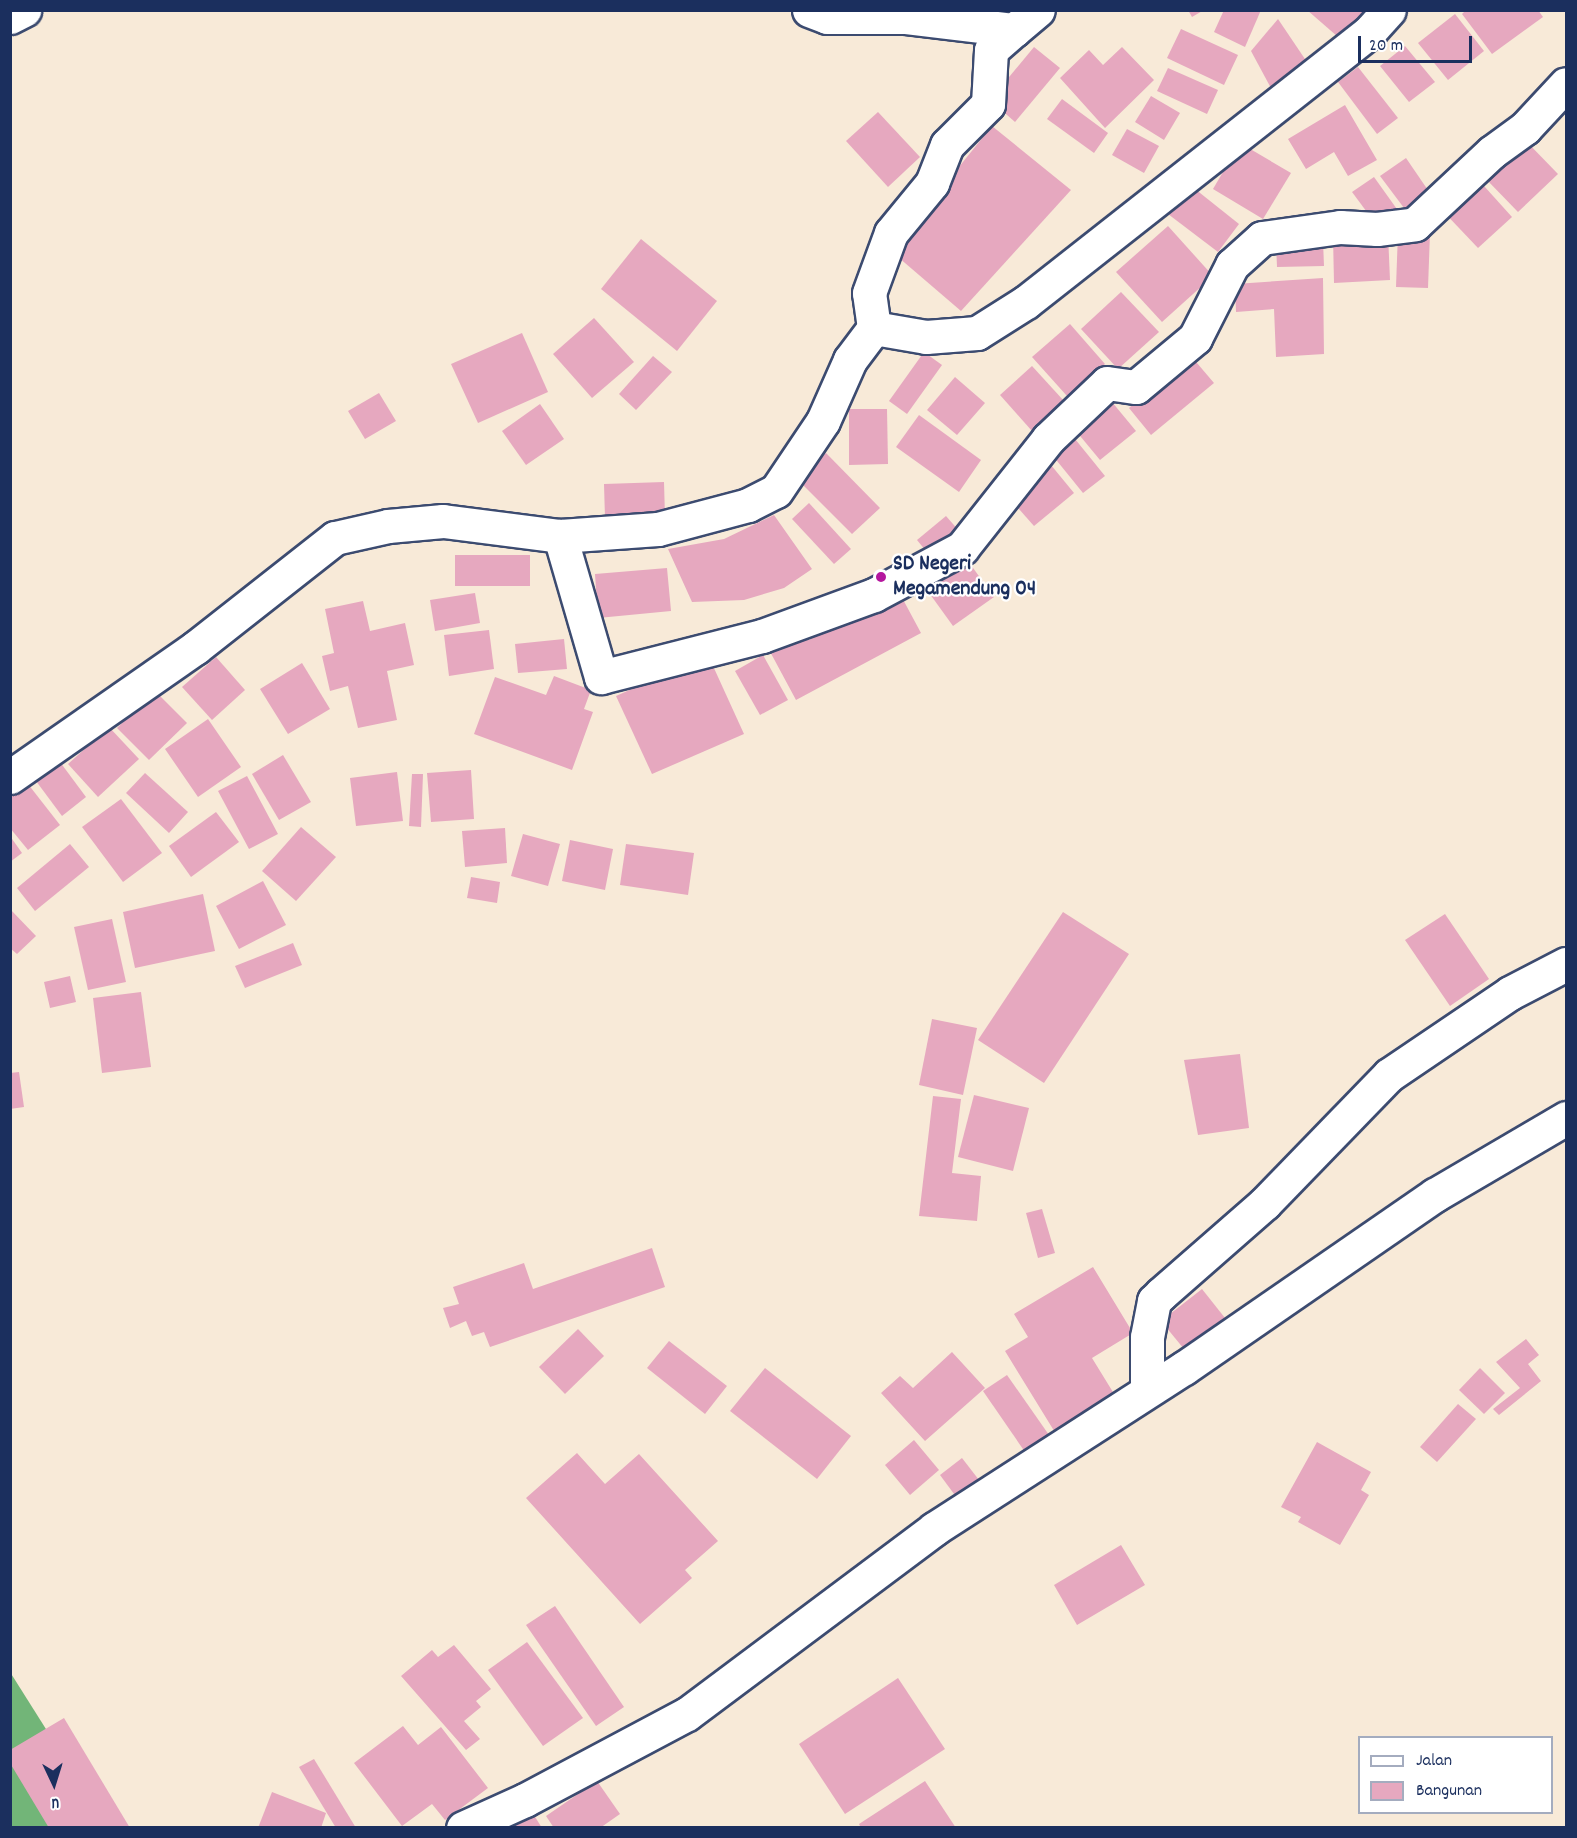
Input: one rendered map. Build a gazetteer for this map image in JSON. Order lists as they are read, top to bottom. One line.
{"places":["SD Negeri Megamendung 04"],"legend":["Jalan","Bangunan"],"scale_bar":"20 m","north":"bottom"}
